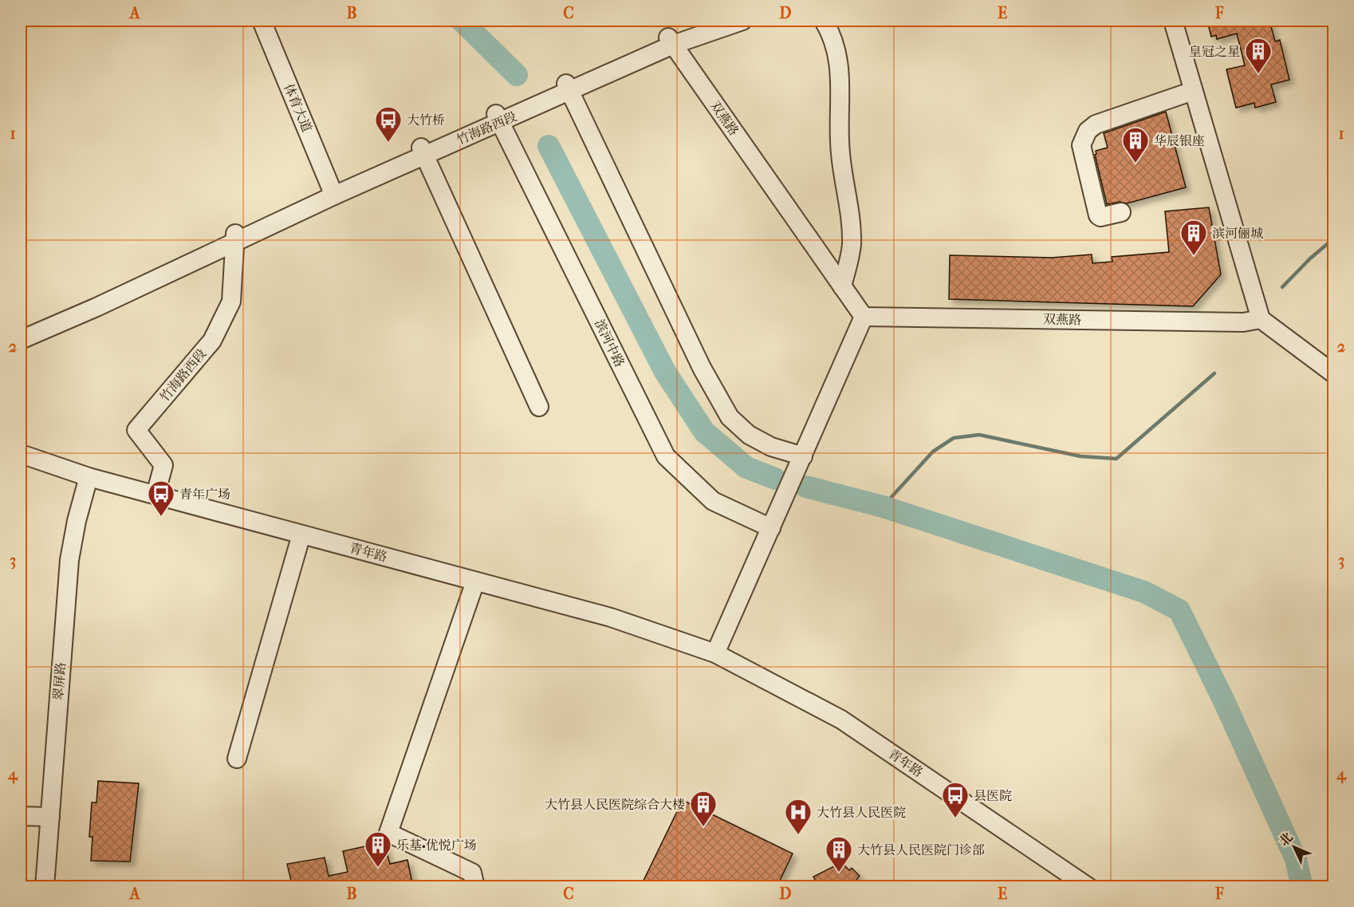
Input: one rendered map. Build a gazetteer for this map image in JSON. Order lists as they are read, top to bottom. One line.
{"streets":{"street":["体育大道","双燕路","竹海路西段","滨河中路","青年路","翠屏路"]},"crossings":[["体育大道","竹海路西段"],["双燕路","竹海路西段"],["竹海路西段","滨河中路"],["竹海路西段","青年路"],["青年路","翠屏路"]],"places":{"building":["皇冠之星","华辰银座","滨河俪城","大竹县人民医院综合大楼","乐基•优悦广场","大竹县人民医院门诊部"],"bus stop":["大竹桥","青年广场","县医院"],"hospital":["大竹县人民医院"]},"north":"top left","grid":{"columns":["A","B","C","D","E","F"],"rows":["1","2","3","4"]}}
